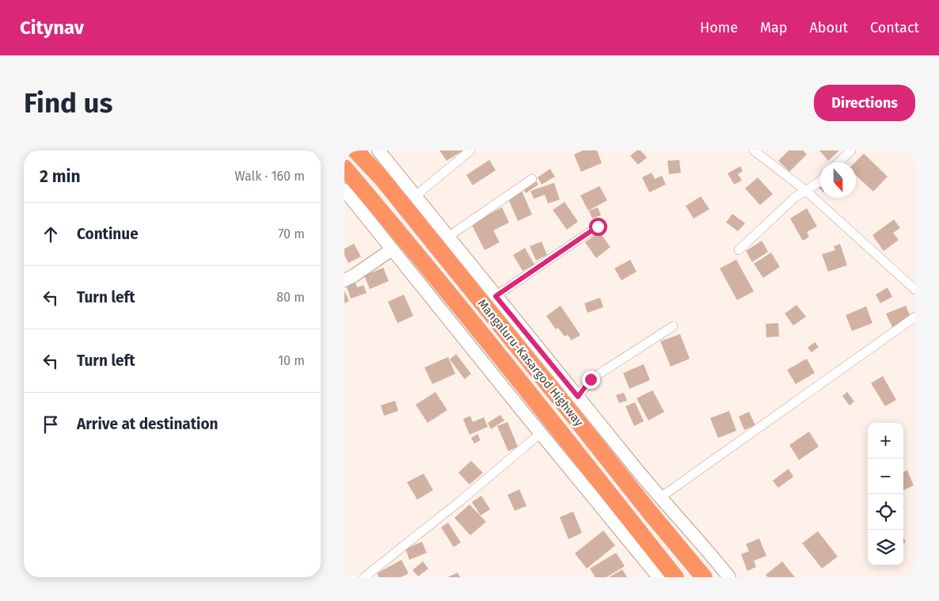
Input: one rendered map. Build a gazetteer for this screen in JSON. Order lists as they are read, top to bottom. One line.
{"streets":{"highway":["Mangaluru-Kasargod Highway"]},"north":"bottom","page":{"header":"Citynav","nav":["Home","Map","About","Contact"],"buttons":"Directions","title":"Find us","heading":["2 min","Walk · 160 m"],"list":[["Continue","70 m"],["Turn left","80 m"],["Turn left","10 m"],"Arrive at destination"],"map_buttons":["+","−"]}}
